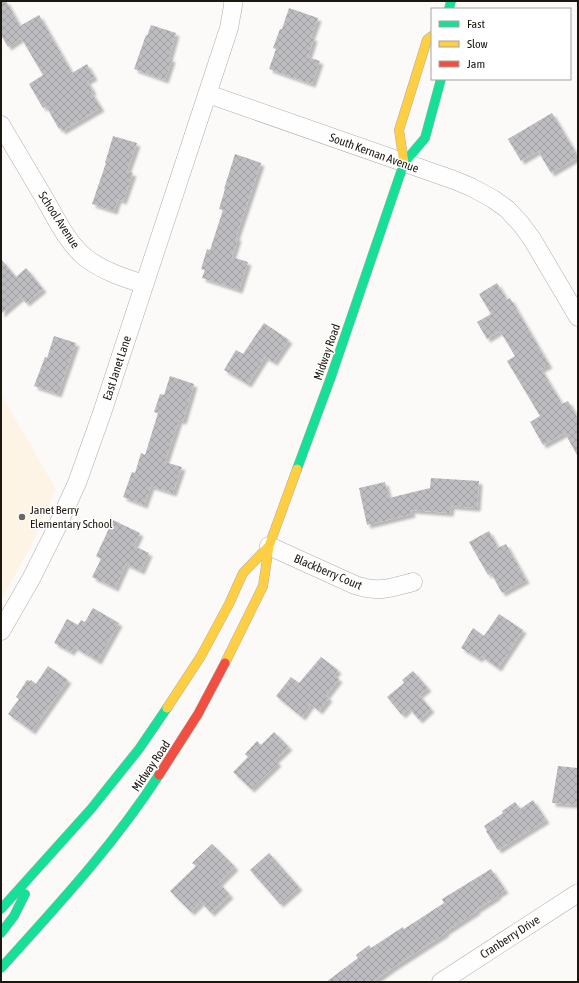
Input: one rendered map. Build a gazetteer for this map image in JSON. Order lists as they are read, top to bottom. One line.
{"streets":{"main road":["Midway Road"],"street":["South Kernan Avenue","School Avenue","East Janet Lane","Blackberry Court","Cranberry Drive"]},"crossings":[["South Kernan Avenue","Midway Road"],["South Kernan Avenue","East Janet Lane"],["School Avenue","East Janet Lane"],["Midway Road","Blackberry Court"]],"places":["Janet Berry Elementary School"],"legend":["Fast","Slow","Jam"]}
